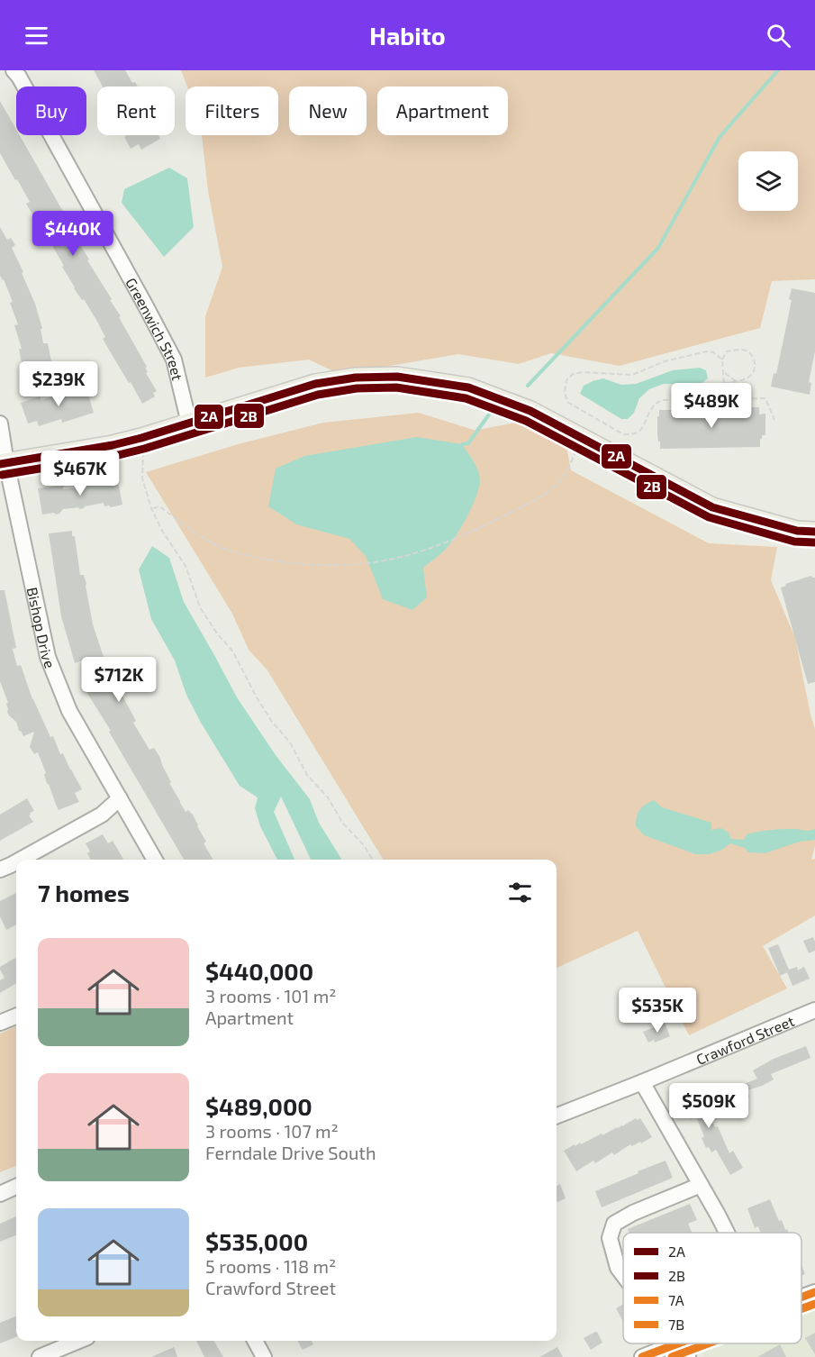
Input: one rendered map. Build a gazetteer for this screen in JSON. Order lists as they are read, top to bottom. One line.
{"streets":{"street":["Greenwich Street","Bishop Drive","Crawford Street"]},"lines":["transit line 2A","transit line 2B","transit line 7A","transit line 7B"],"legend":["2A","2B","7A","7B"],"page":{"header":"Habito","chip":["Buy","Rent","Filters","New","Apartment"],"price":["$440K","$239K","$489K","$467K","$712K","$535K","$509K"],"heading":"7 homes","list":[{"name":"$440,000","note":"3 rooms · 101 m² · Apartment"},{"name":"$489,000","note":"3 rooms · 107 m² · Ferndale Drive South"},{"name":"$535,000","note":"5 rooms · 118 m² · Crawford Street"}]}}
